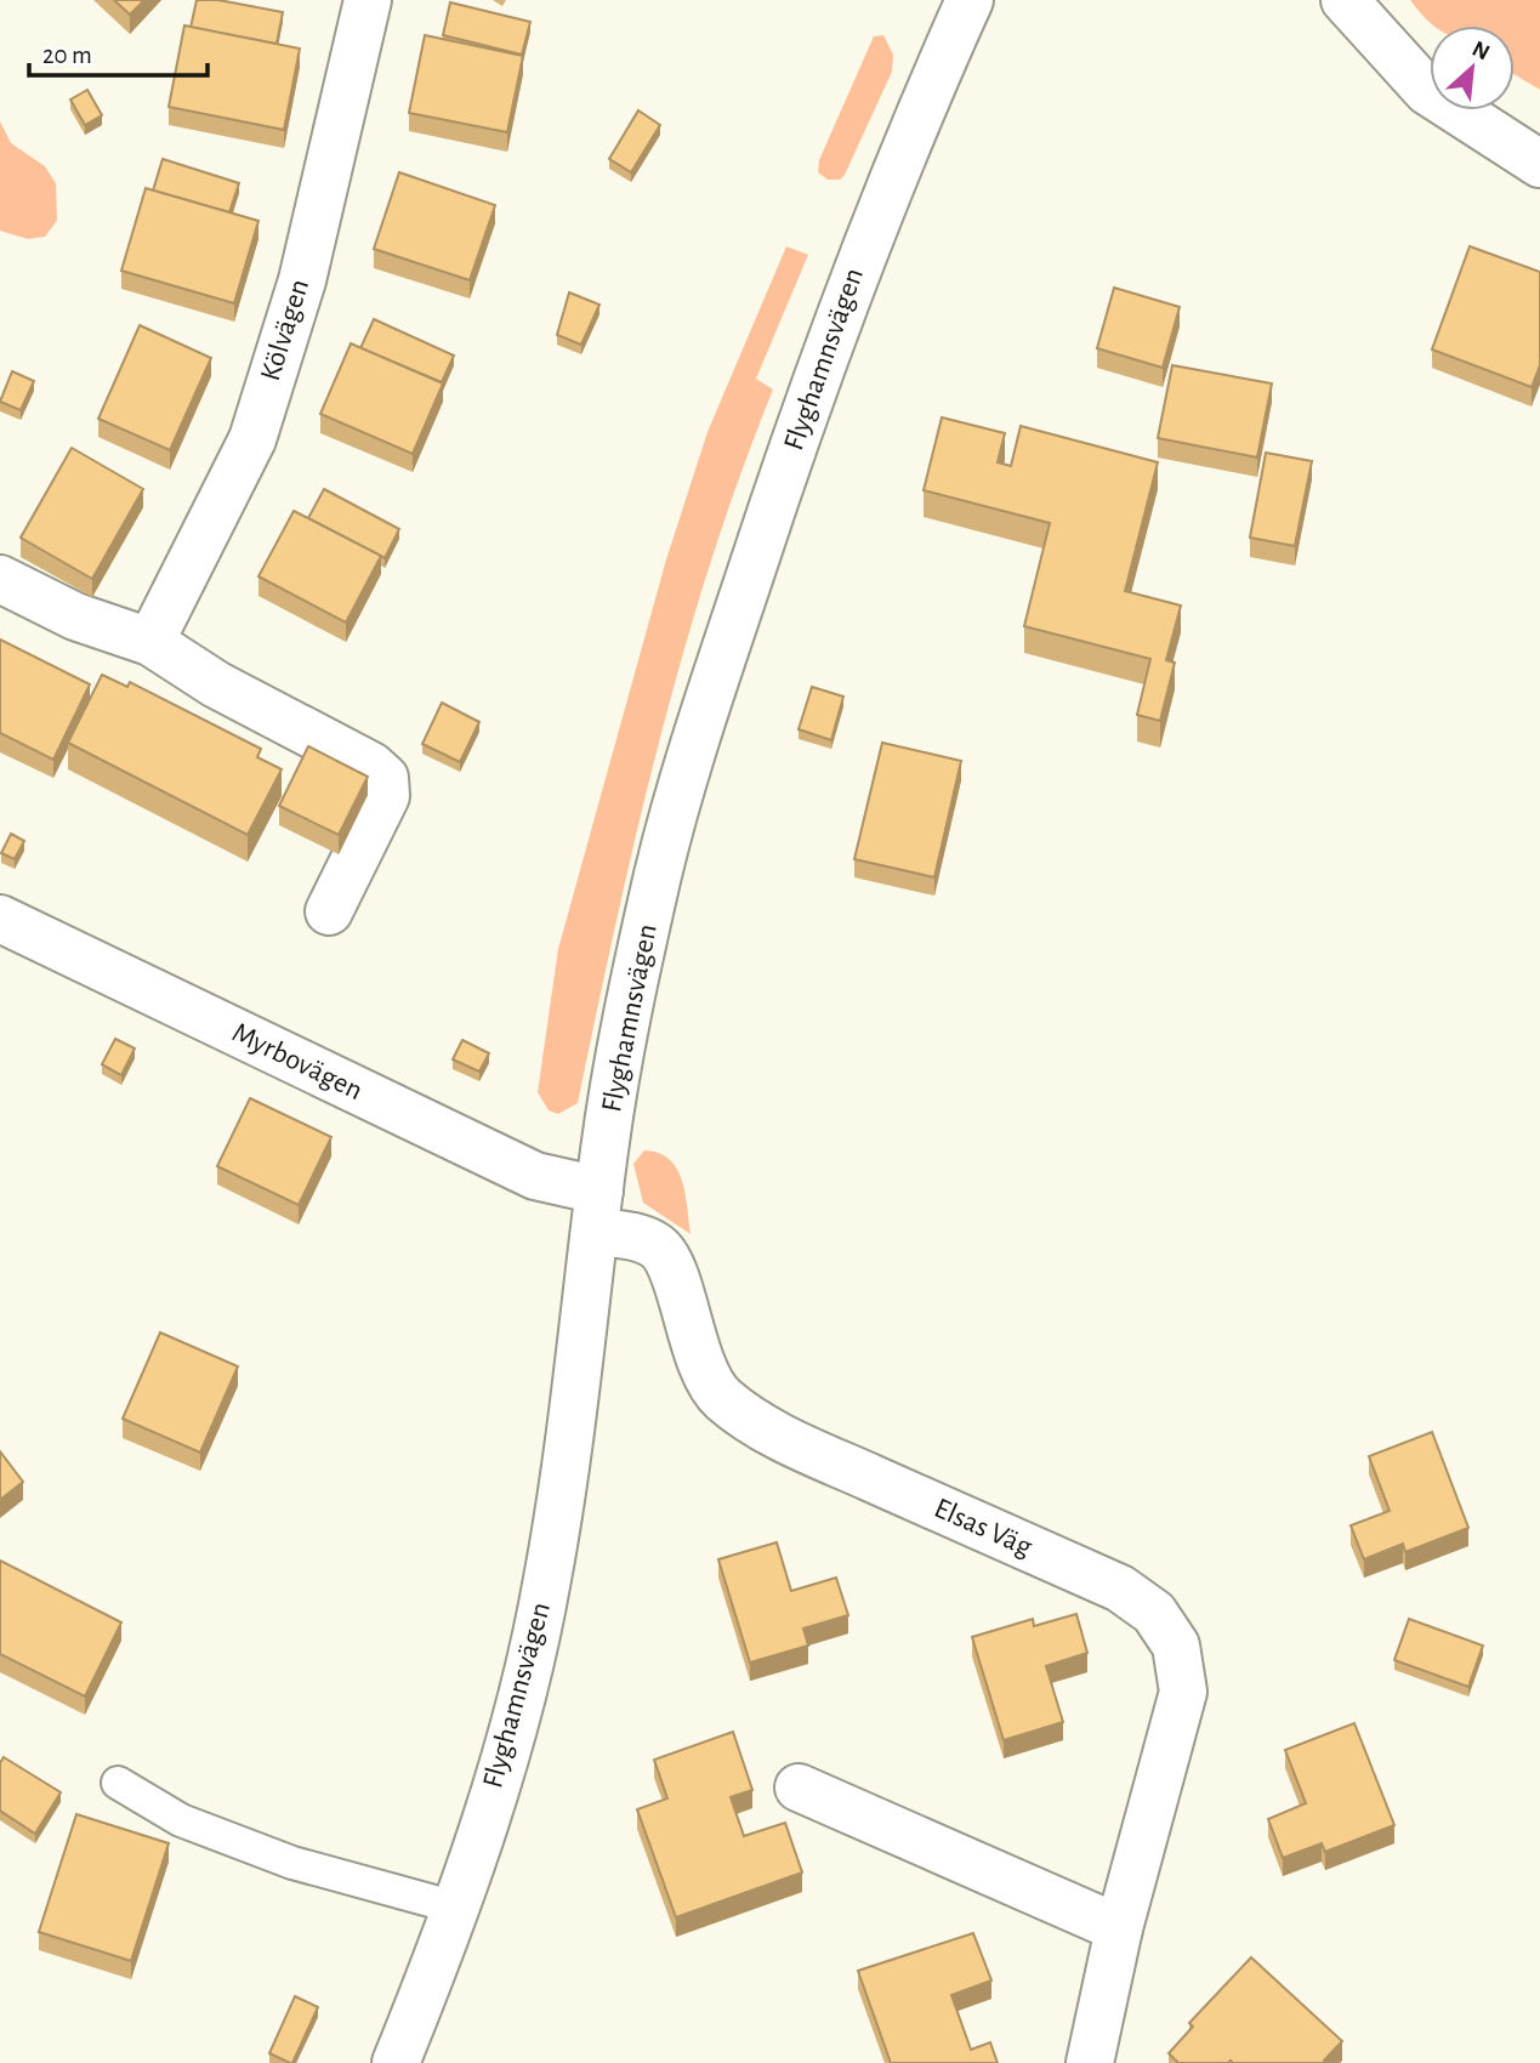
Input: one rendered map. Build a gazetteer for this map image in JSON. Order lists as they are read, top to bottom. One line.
{"streets":{"street":["Kölvägen","Flyghamnsvägen","Myrbovägen","Elsas Väg"]},"crossings":[["Flyghamnsvägen","Myrbovägen"],["Flyghamnsvägen","Elsas Väg"],["Myrbovägen","Elsas Väg"]],"scale_bar":"20 m","north":"top right"}
